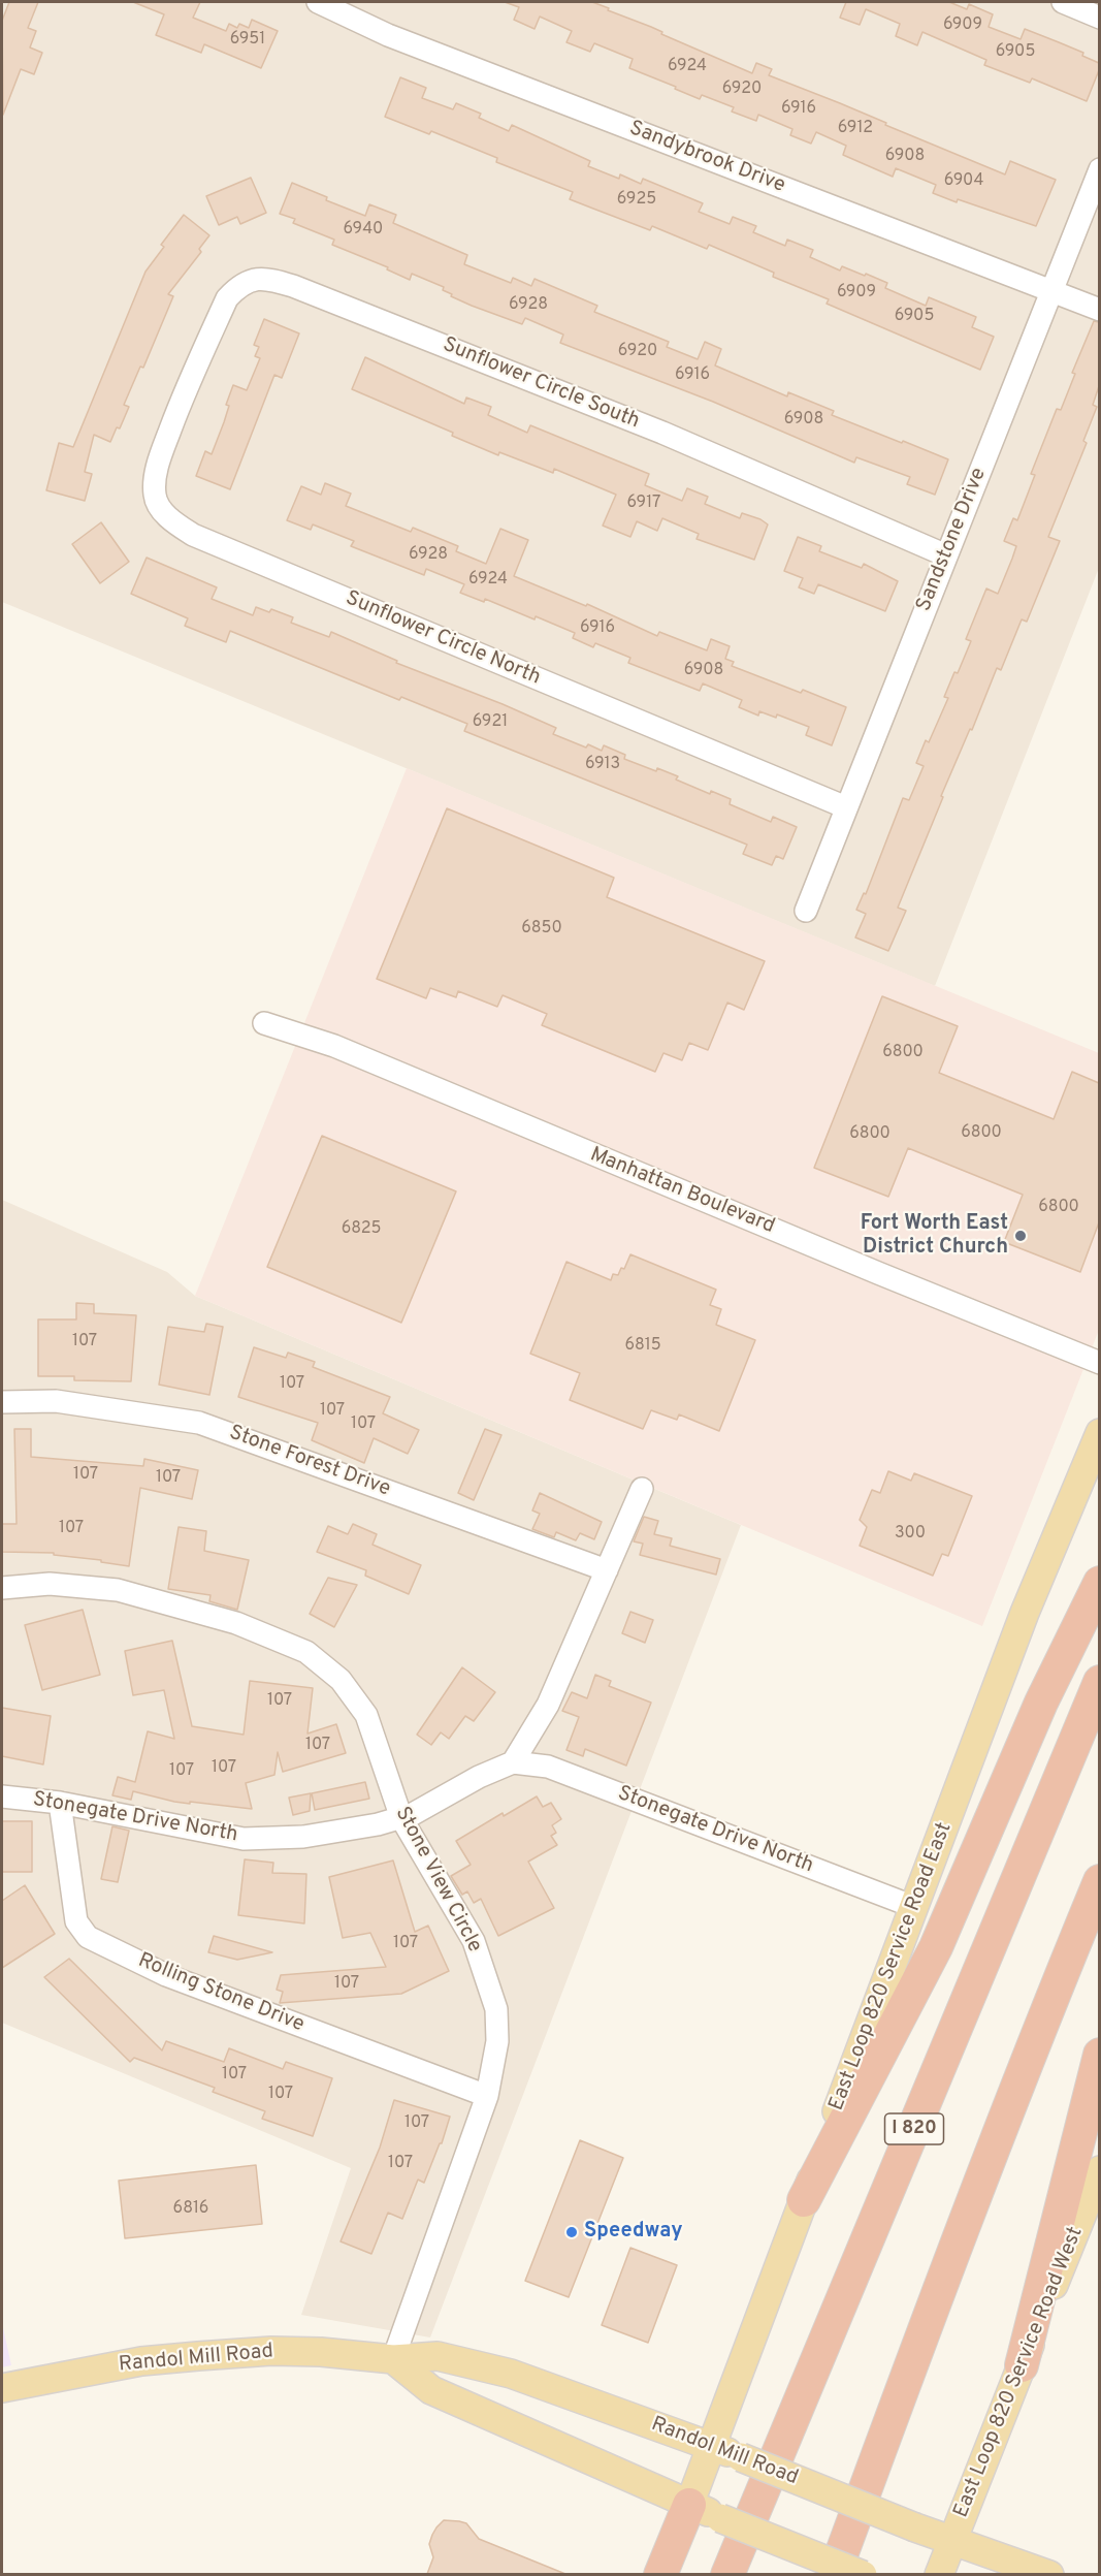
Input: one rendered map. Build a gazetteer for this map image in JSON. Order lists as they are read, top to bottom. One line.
{"streets":{"highway":["I 820"],"main road":["East Loop 820 Service Road East","Randol Mill Road","East Loop 820 Service Road West"],"street":["Sandybrook Drive","Sunflower Circle South","Sandstone Drive","Sunflower Circle North","Manhattan Boulevard","Stone Forest Drive","Stonegate Drive North","Stone View Circle","Rolling Stone Drive"]},"crossings":[["Sandybrook Drive","Sandstone Drive"],["Sunflower Circle South","Sandstone Drive"],["Sunflower Circle South","Sunflower Circle North"],["Sandstone Drive","Sunflower Circle North"],["Stonegate Drive North","Stone View Circle"],["Stonegate Drive North","East Loop 820 Service Road East"],["Stonegate Drive North","Rolling Stone Drive"],["Stone View Circle","Rolling Stone Drive"],["Stone View Circle","Randol Mill Road"],["East Loop 820 Service Road East","Randol Mill Road"],["Randol Mill Road","East Loop 820 Service Road West"]],"places":["Fort Worth East District Church","Speedway"],"house_numbers":["6909","6951","6905","6924","6920","6916","6912","6908","6904","6925","6940","6909","6928","6905","6920","6916","6908","6917","6928","6924","6916","6908","6921","6913","6850","6800","6800","6800","6800","6825","107","6815","107","107","107","107","107","107","300","107","107","107","107","107","107","107","107","107","107","6816"]}
